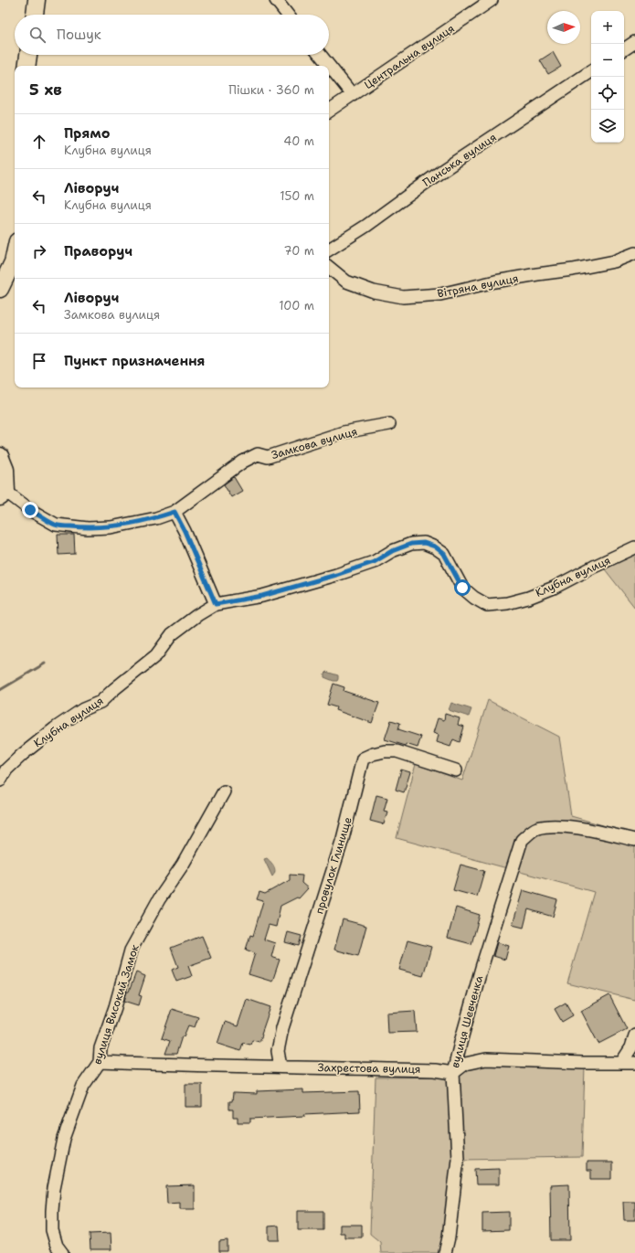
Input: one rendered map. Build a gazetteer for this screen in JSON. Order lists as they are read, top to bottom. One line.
{"streets":{"street":["Центральна вулиця","Панська вулиця","Вітряна вулиця","Замкова вулиця","Клубна вулиця","провулок Глинище","вулиця Високий Замок","вулиця Шевченка","Захрестова вулиця"]},"crossings":[["провулок Глинище","Захрестова вулиця"],["вулиця Високий Замок","Захрестова вулиця"],["вулиця Шевченка","Захрестова вулиця"]],"north":"right","page":{"map_buttons":["+","−"],"search":"Пошук","heading":["5 хв","Пішки · 360 m"],"list":[["Прямо","Клубна вулиця","40 m"],["Ліворуч","Клубна вулиця","150 m"],["Праворуч","70 m"],["Ліворуч","Замкова вулиця","100 m"],"Пункт призначення"]}}
